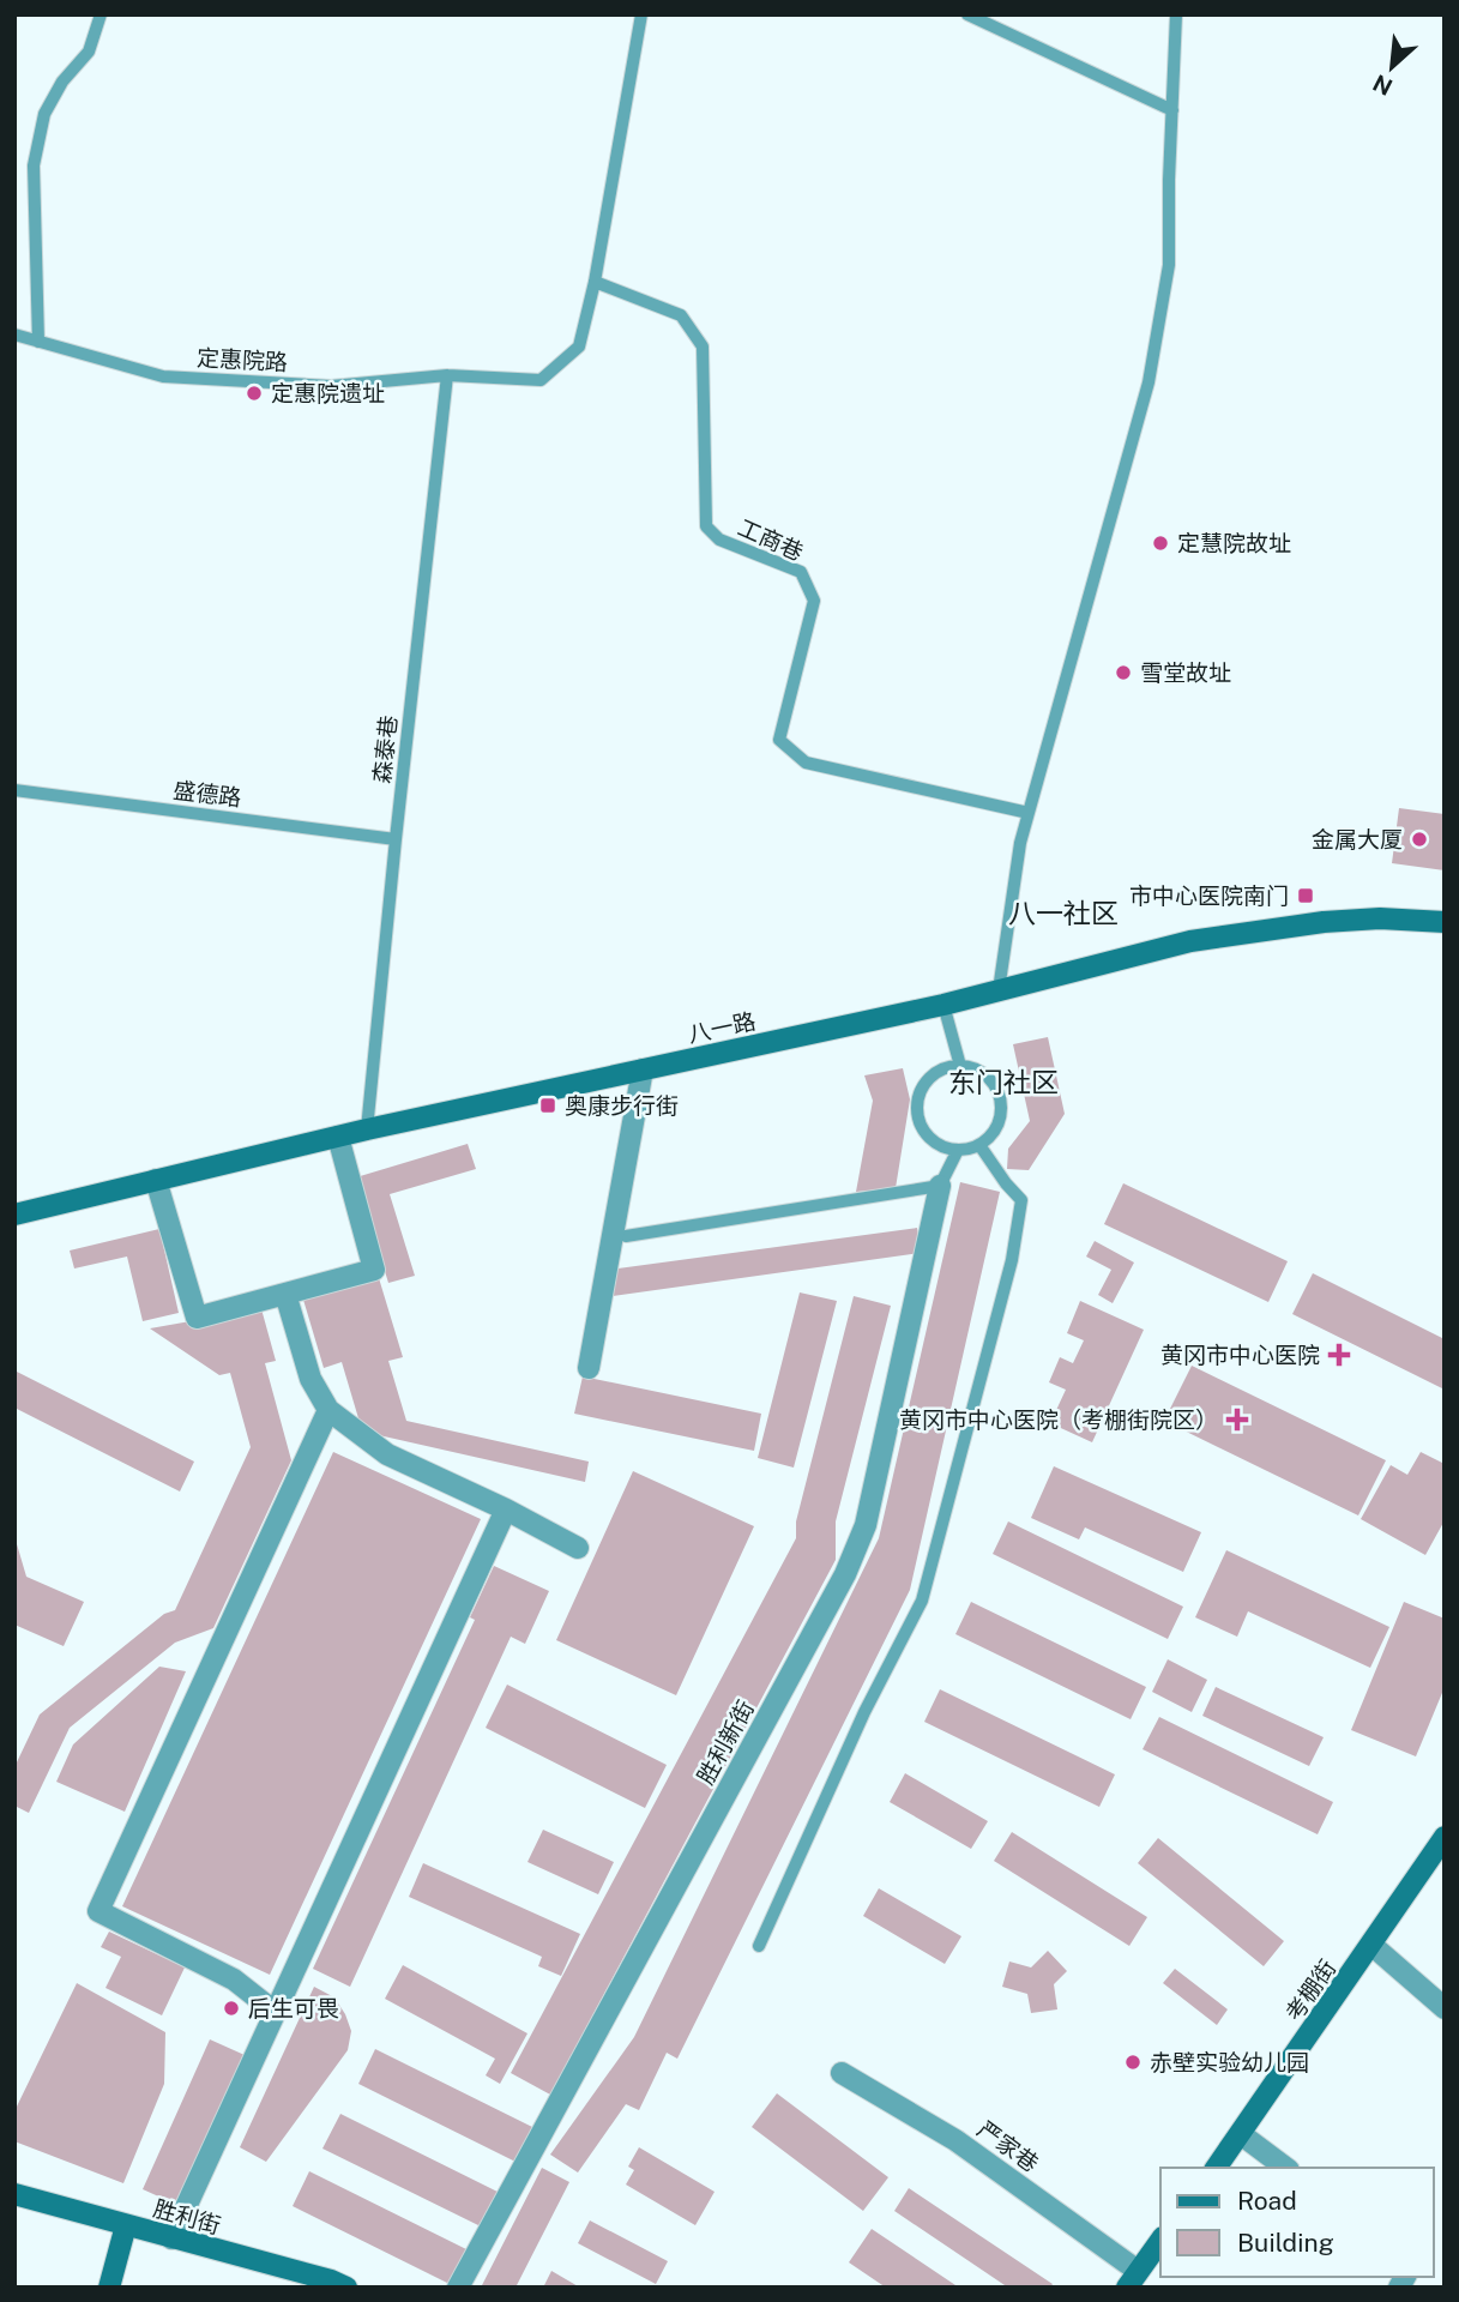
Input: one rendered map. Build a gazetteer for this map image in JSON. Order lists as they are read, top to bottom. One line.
{"streets":{"main road":["八一路","考棚街","胜利街"],"street":["胜利新街","严家巷"],"lane":["定惠院路","工商巷","森泰巷","盛德路"]},"crossings":[["定惠院路","工商巷"],["定惠院路","森泰巷"],["森泰巷","盛德路"],["森泰巷","八一路"]],"districts":["八一社区","东门社区"],"places":{"other":["定惠院遗址","定慧院故址","雪堂故址","金属大厦","后生可畏","赤壁实验幼儿园"],"transit":["市中心医院南门","奥康步行街"],"health":["黄冈市中心医院","黄冈市中心医院（考棚街院区）"]},"legend":["Road","Building"],"north":"bottom left"}
